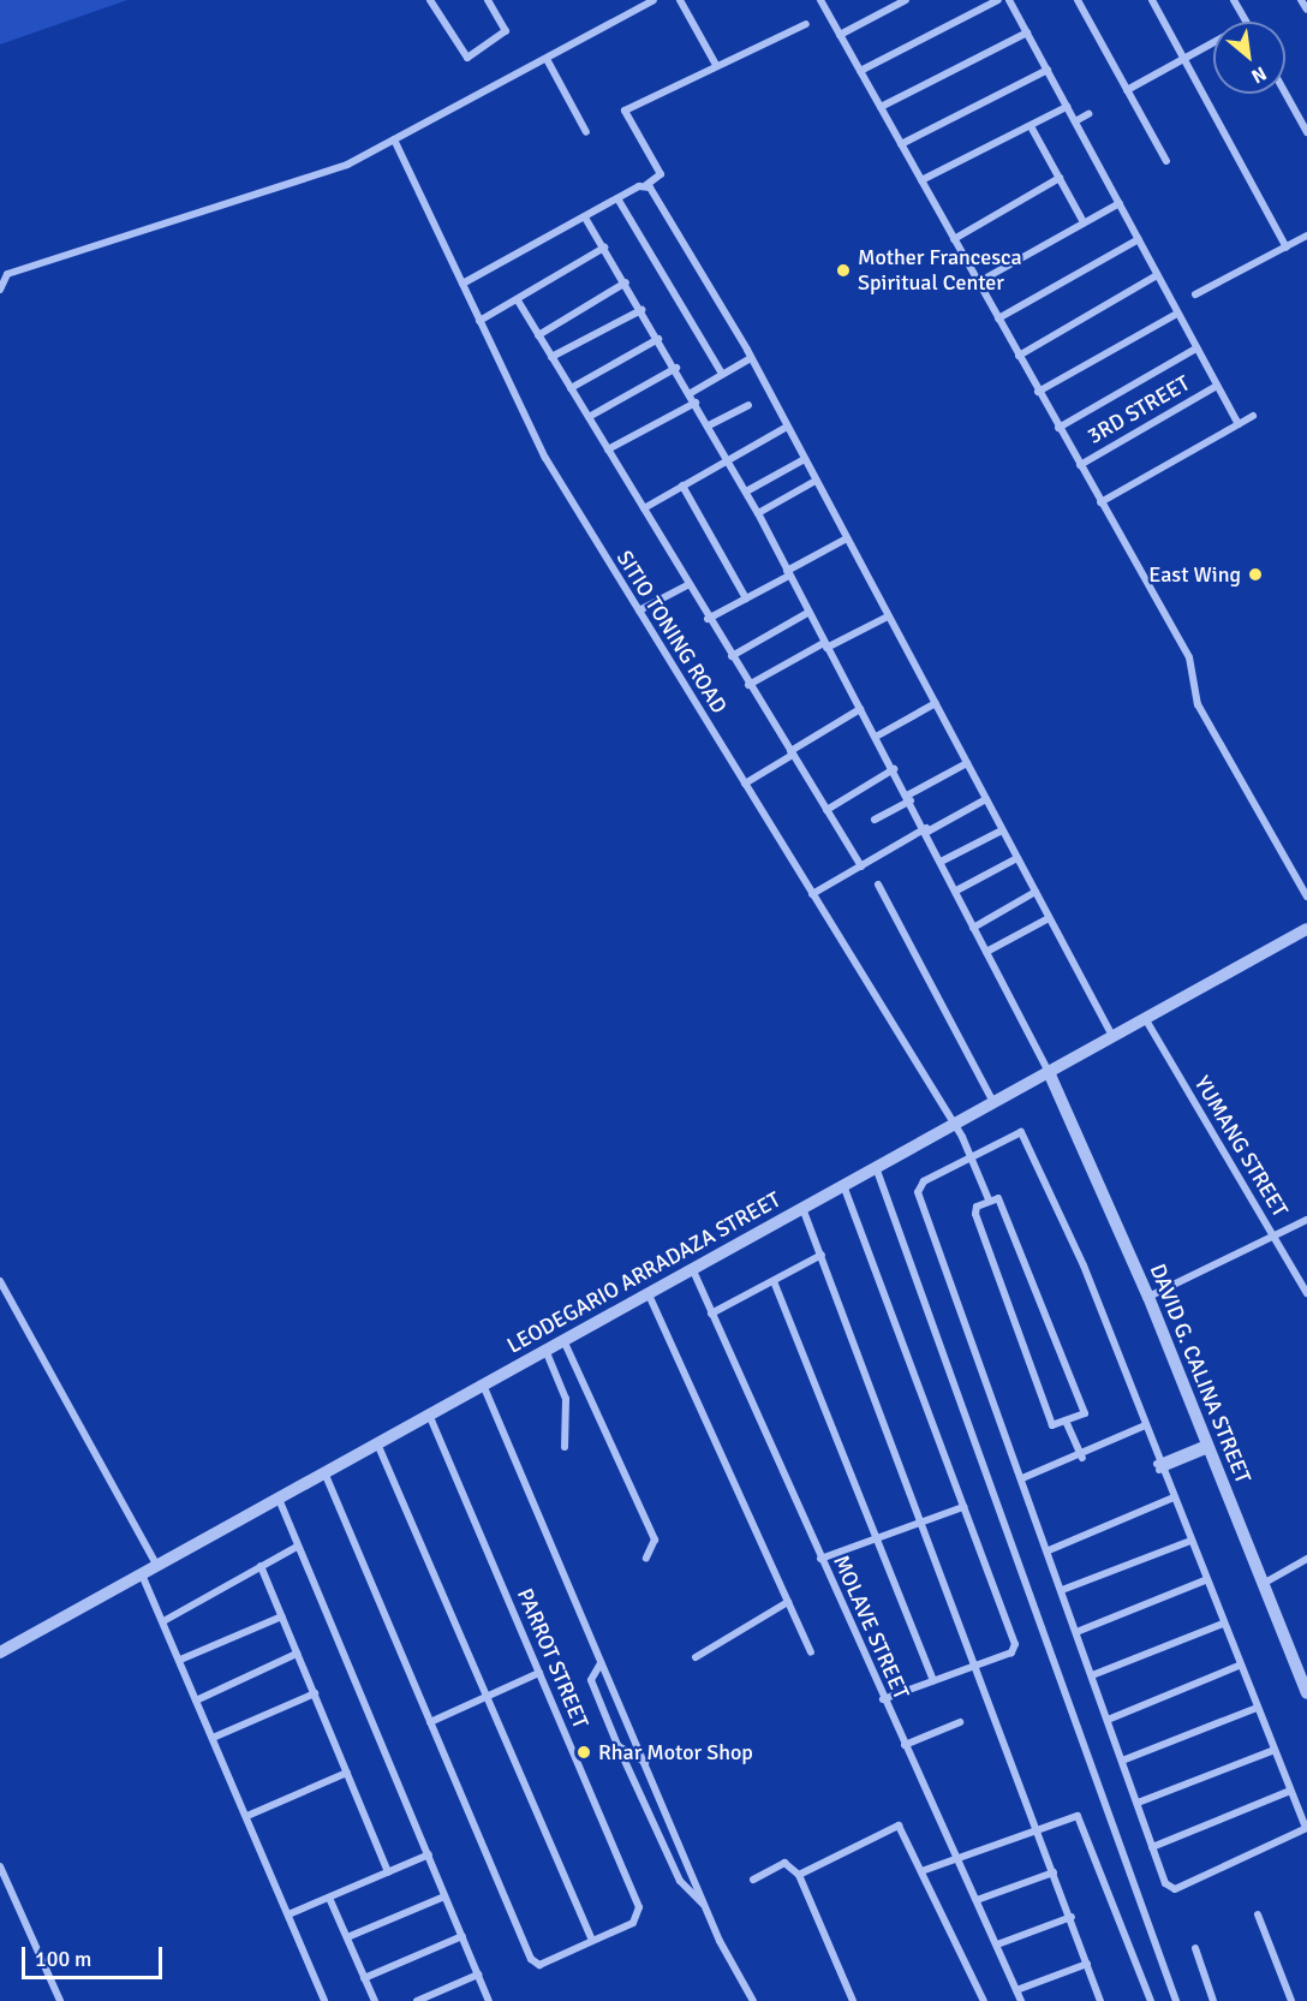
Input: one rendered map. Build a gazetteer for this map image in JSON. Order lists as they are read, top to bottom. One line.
{"streets":{"street":["3RD STREET","SITIO TONING ROAD","YUMANG STREET","LEODEGARIO ARRADAZA STREET","DAVID G. CALINA STREET","MOLAVE STREET","PARROT STREET"]},"crossings":[["SITIO TONING ROAD","LEODEGARIO ARRADAZA STREET"],["YUMANG STREET","LEODEGARIO ARRADAZA STREET"],["LEODEGARIO ARRADAZA STREET","DAVID G. CALINA STREET"],["LEODEGARIO ARRADAZA STREET","MOLAVE STREET"],["LEODEGARIO ARRADAZA STREET","PARROT STREET"]],"places":["Mother Francesca Spiritual Center","East Wing","Rhar Motor Shop"],"scale_bar":"100 m","north":"bottom right"}
